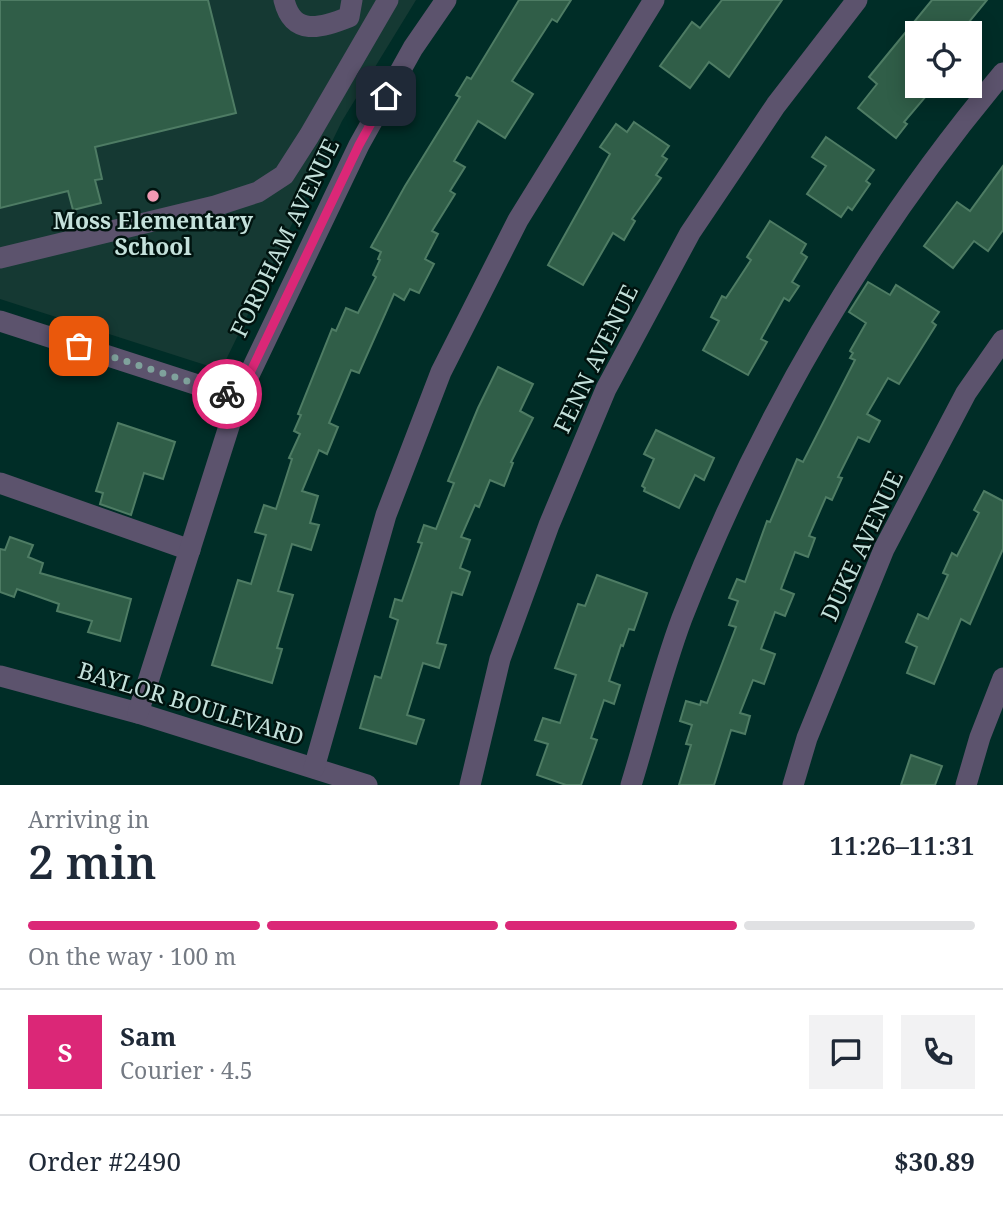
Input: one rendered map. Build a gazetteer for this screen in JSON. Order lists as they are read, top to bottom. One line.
{"streets":{"street":["FORDHAM AVENUE","FENN AVENUE","DUKE AVENUE","BAYLOR BOULEVARD"]},"crossings":[["FORDHAM AVENUE","BAYLOR BOULEVARD"]],"places":["Moss Elementary School"],"page":{"heading":["2 min","Arriving in","11:26–11:31"],"panel":["Sam","Courier · 4.5","Order #2490","$30.89"],"bar":"On the way · 100 m","round":"S"}}
